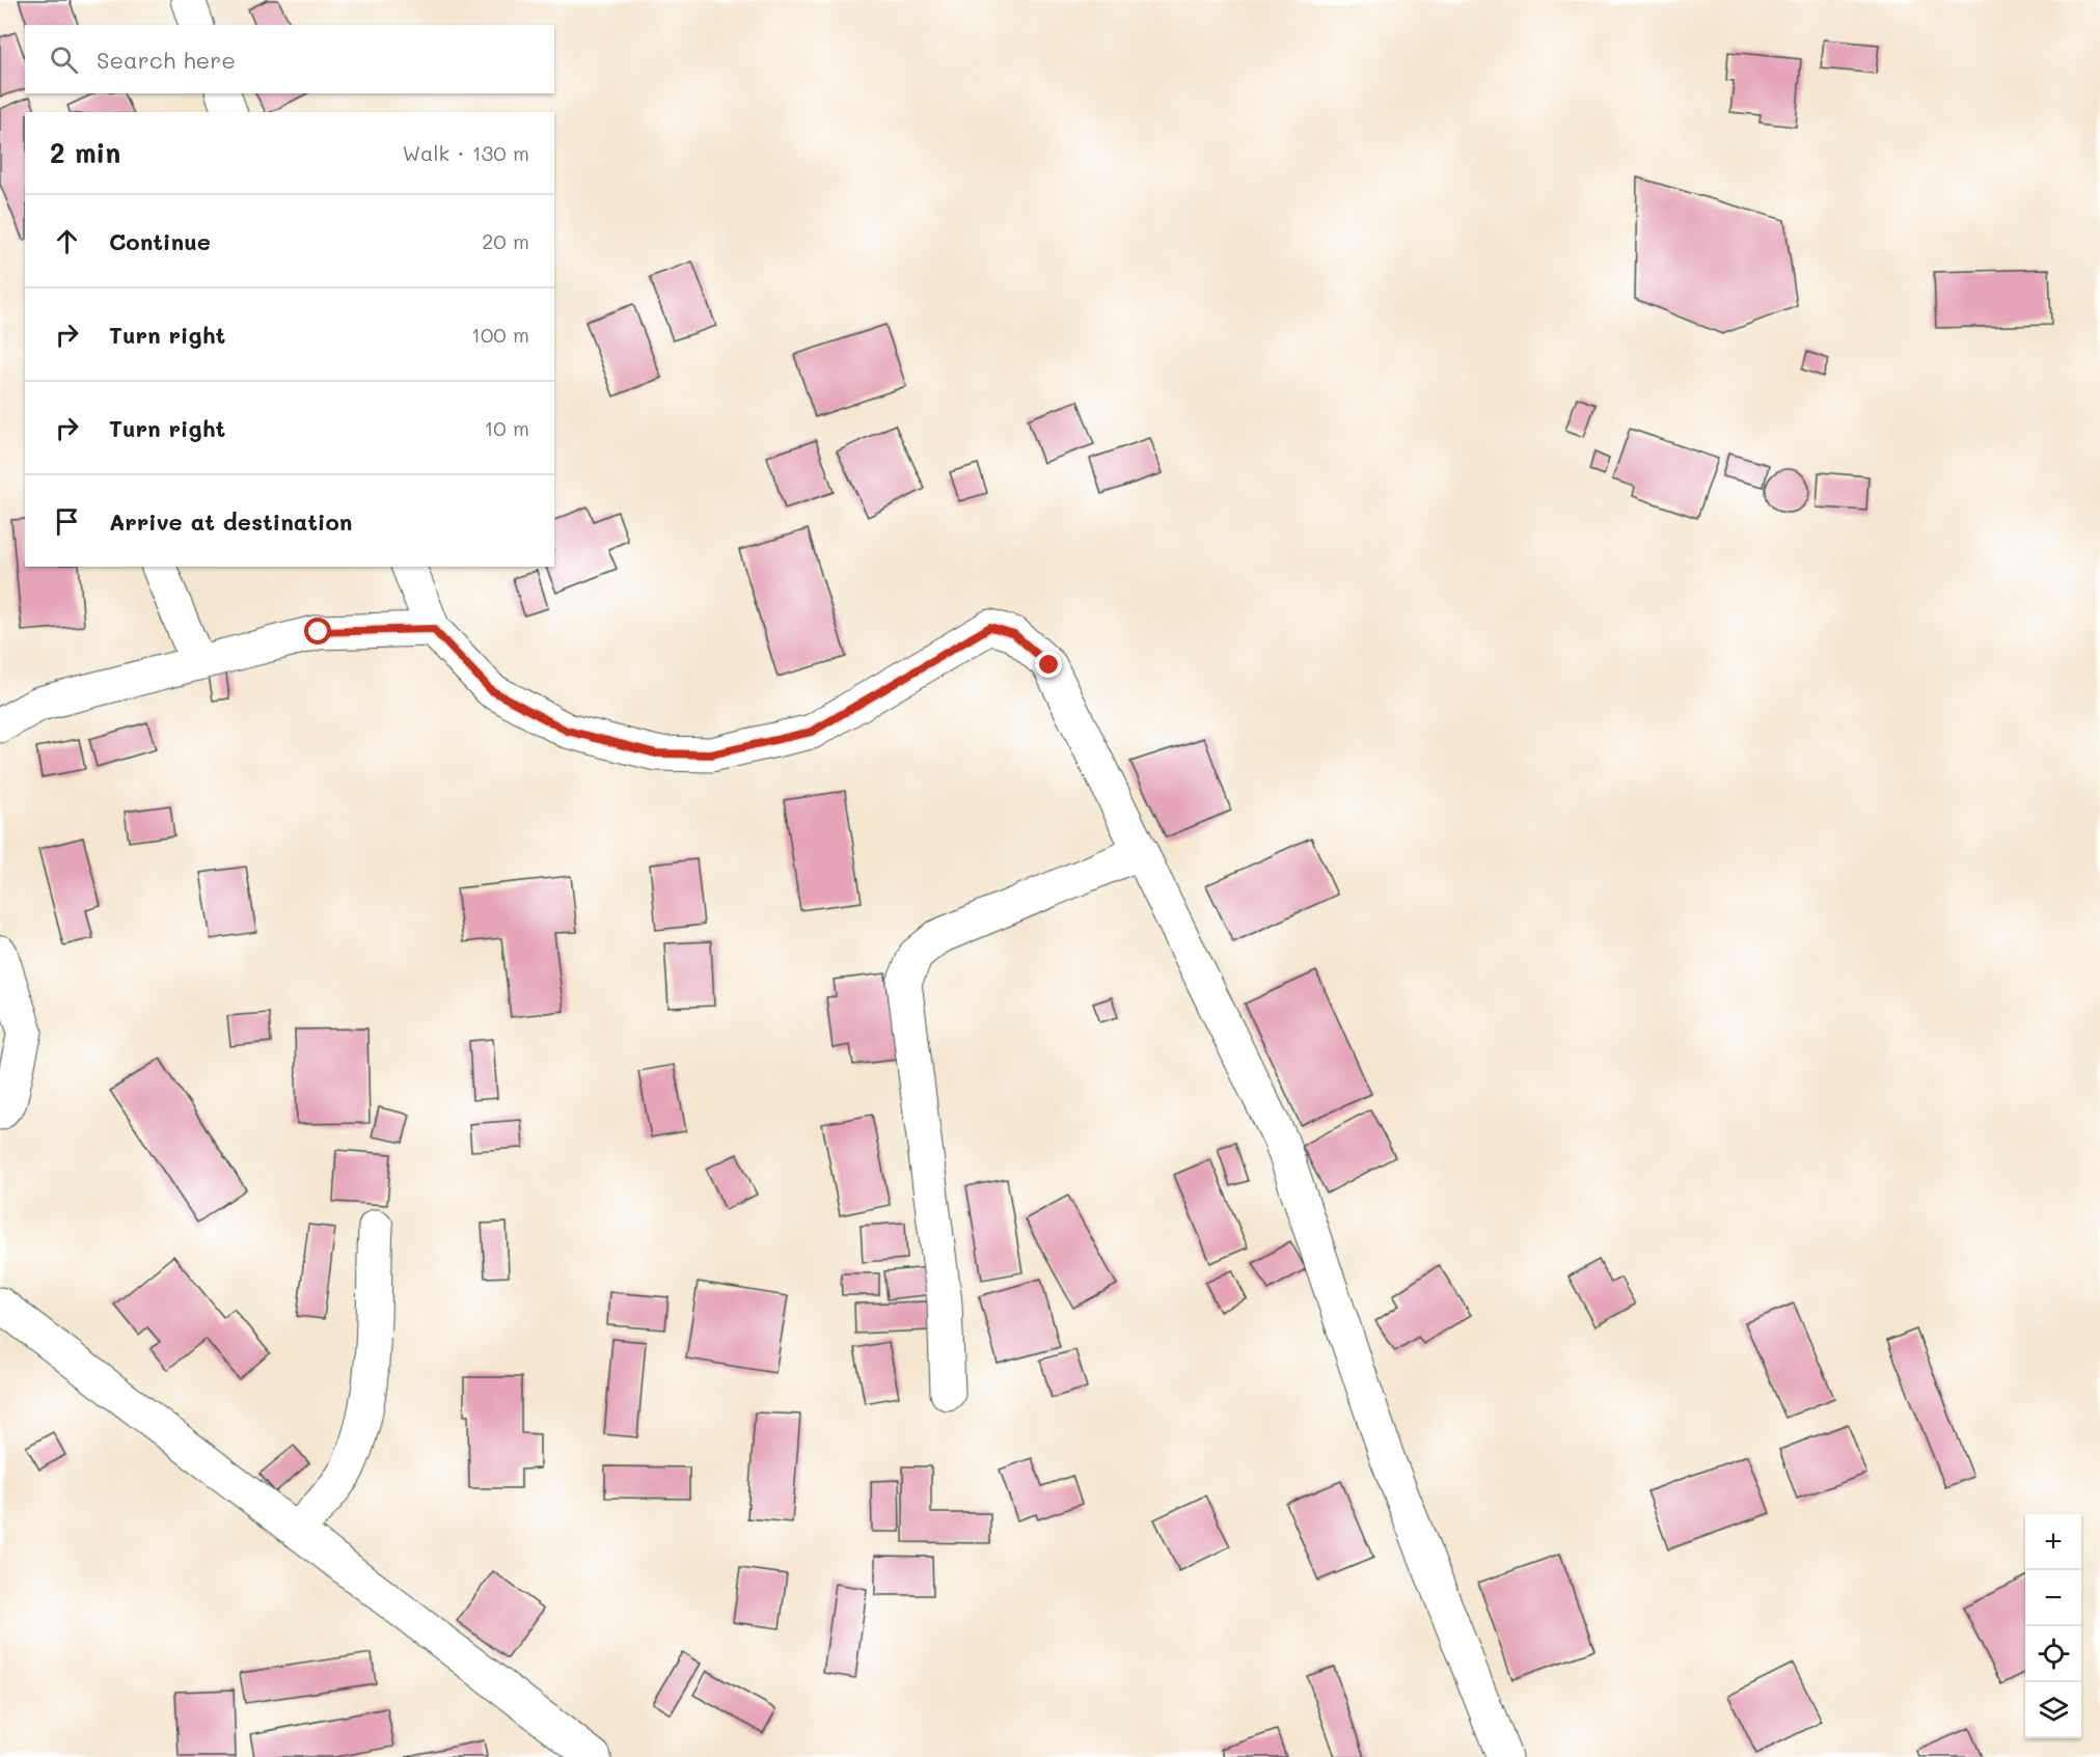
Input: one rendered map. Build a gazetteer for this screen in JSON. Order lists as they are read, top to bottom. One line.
{"page":{"search":"Search here","heading":["2 min","Walk · 130 m"],"list":[["Continue","20 m"],["Turn right","100 m"],["Turn right","10 m"],"Arrive at destination"],"map_buttons":["+","−"]}}
